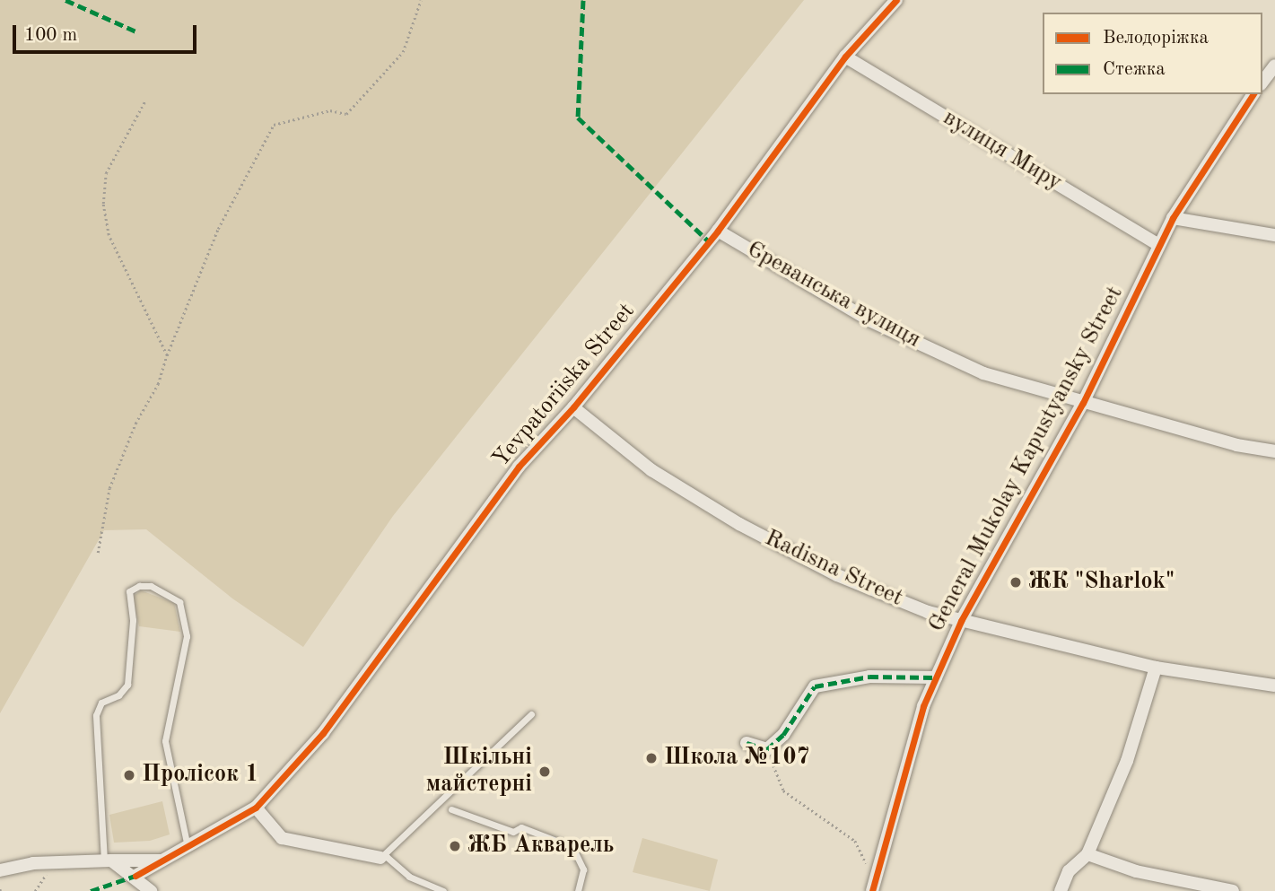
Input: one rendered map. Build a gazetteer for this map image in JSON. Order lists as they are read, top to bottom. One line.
{"streets":{"street":["вулиця Миру","Єреванська вулиця","Yevpatoriiska Street","General Mukolay Kapustyansky Street","Radisna Street"]},"crossings":[["вулиця Миру","Yevpatoriiska Street"],["вулиця Миру","General Mukolay Kapustyansky Street"],["Єреванська вулиця","Yevpatoriiska Street"],["Єреванська вулиця","General Mukolay Kapustyansky Street"],["Yevpatoriiska Street","Radisna Street"],["General Mukolay Kapustyansky Street","Radisna Street"]],"places":["ЖК \"Sharlok\"","Школа №107","Шкільні майстерні","Пролісок 1","ЖБ Акварель"],"legend":["Велодоріжка","Стежка"],"scale_bar":"100 m"}
